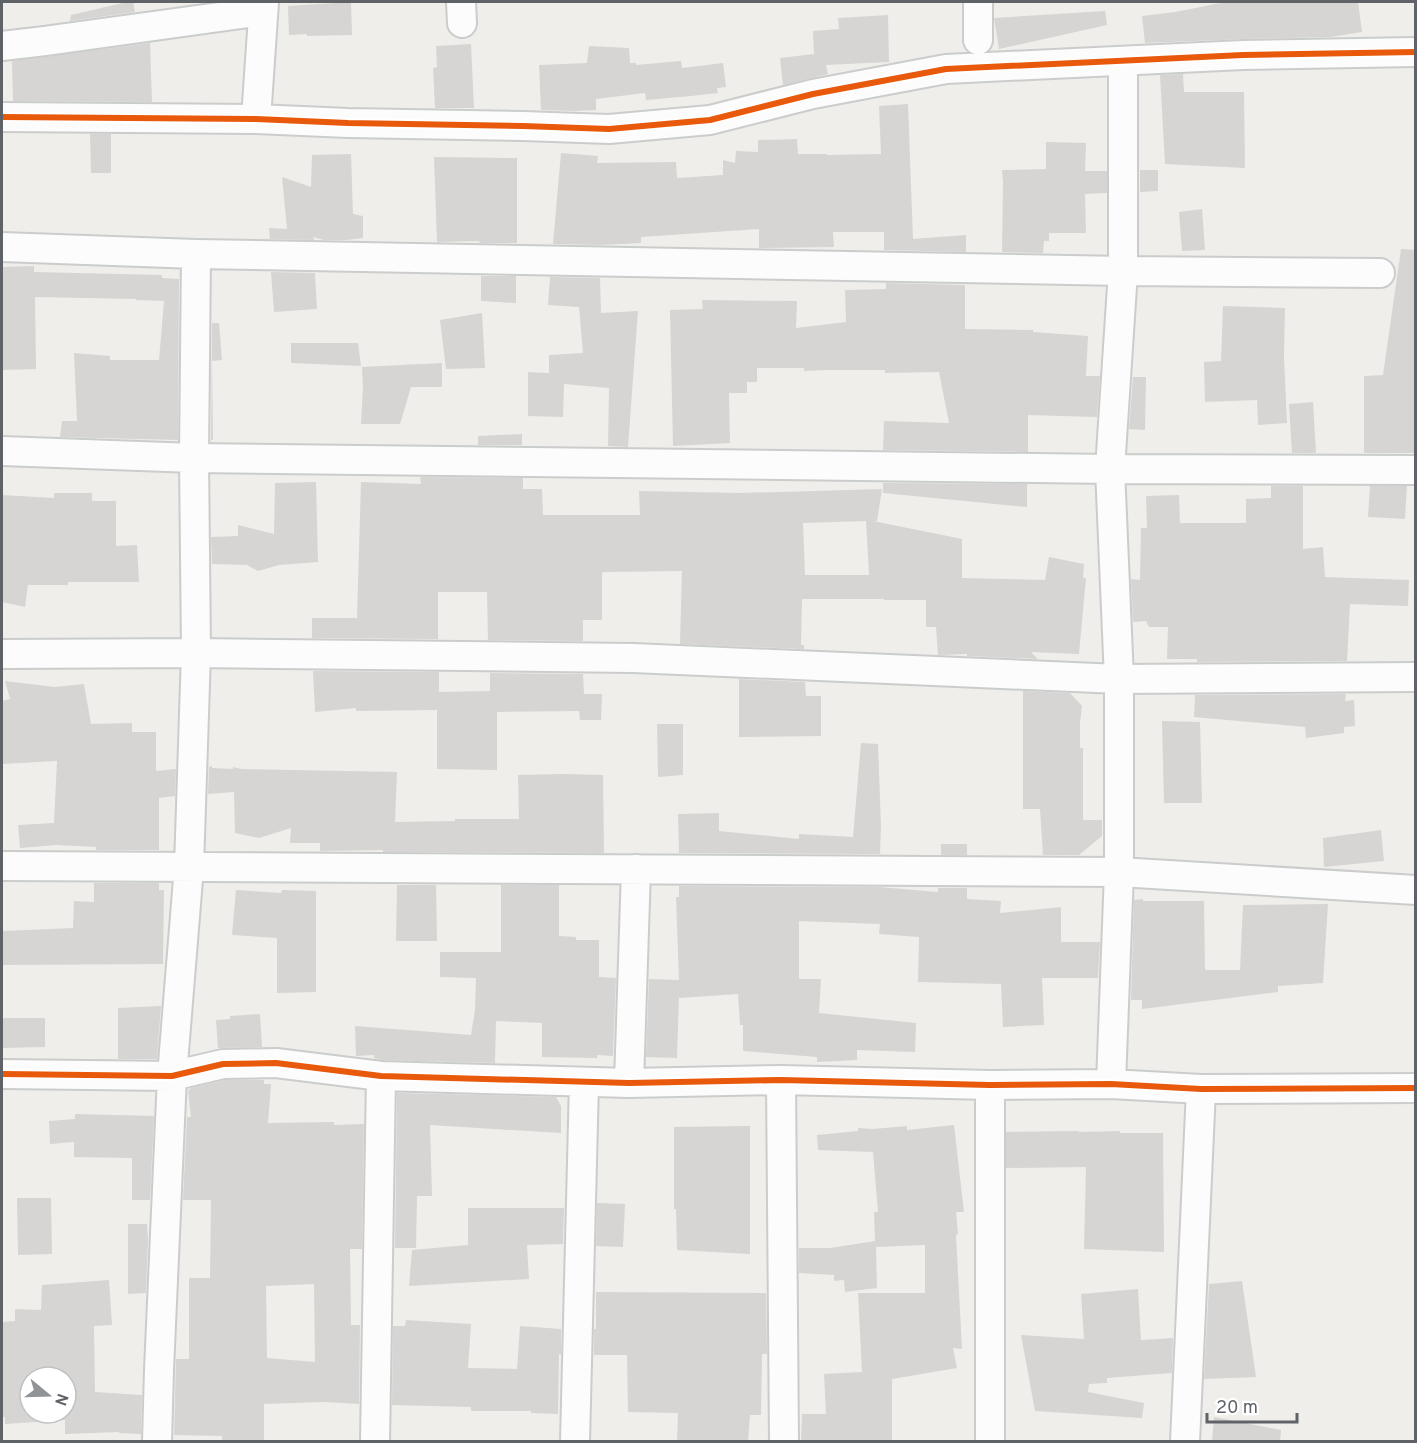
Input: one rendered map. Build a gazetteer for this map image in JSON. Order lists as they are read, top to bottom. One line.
{"scale_bar":"20 m","north":"right"}
